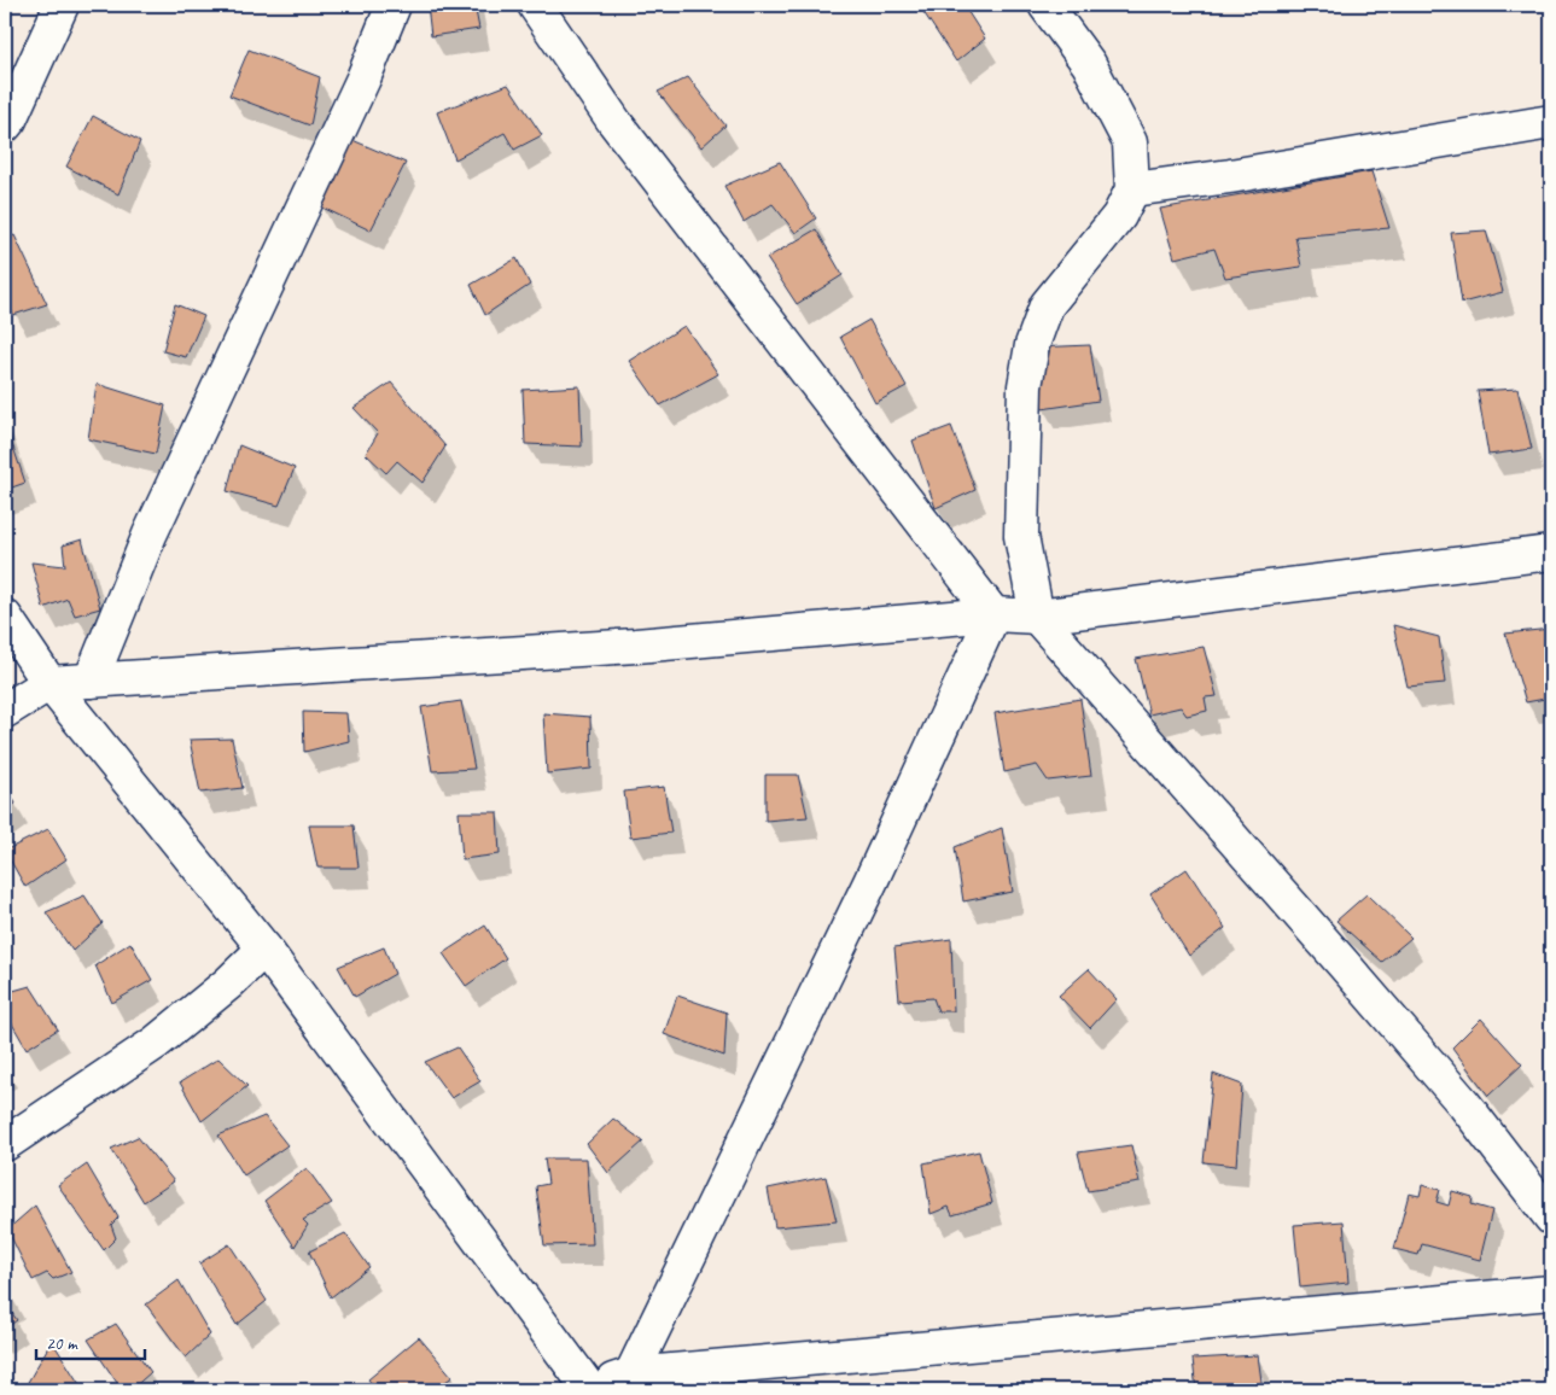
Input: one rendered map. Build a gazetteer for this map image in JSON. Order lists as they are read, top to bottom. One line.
{"scale_bar":"20 m"}
